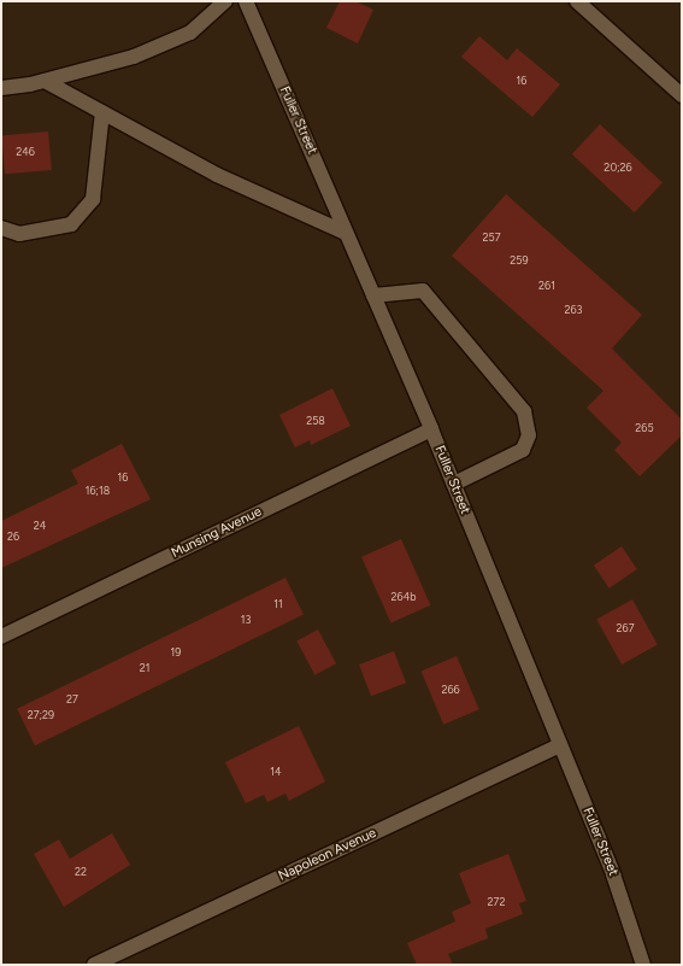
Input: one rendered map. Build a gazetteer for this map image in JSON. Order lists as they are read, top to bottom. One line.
{"streets":{"street":["Fuller Street","Munsing Avenue","Napoleon Avenue"]},"crossings":[["Fuller Street","Munsing Avenue"],["Fuller Street","Napoleon Avenue"]],"house_numbers":["16","246","20;26","257","259","261","263","258","265","16","16;18","24","26","264b","11","13","267","19","21","266","27","27;29","14","22","272"]}
